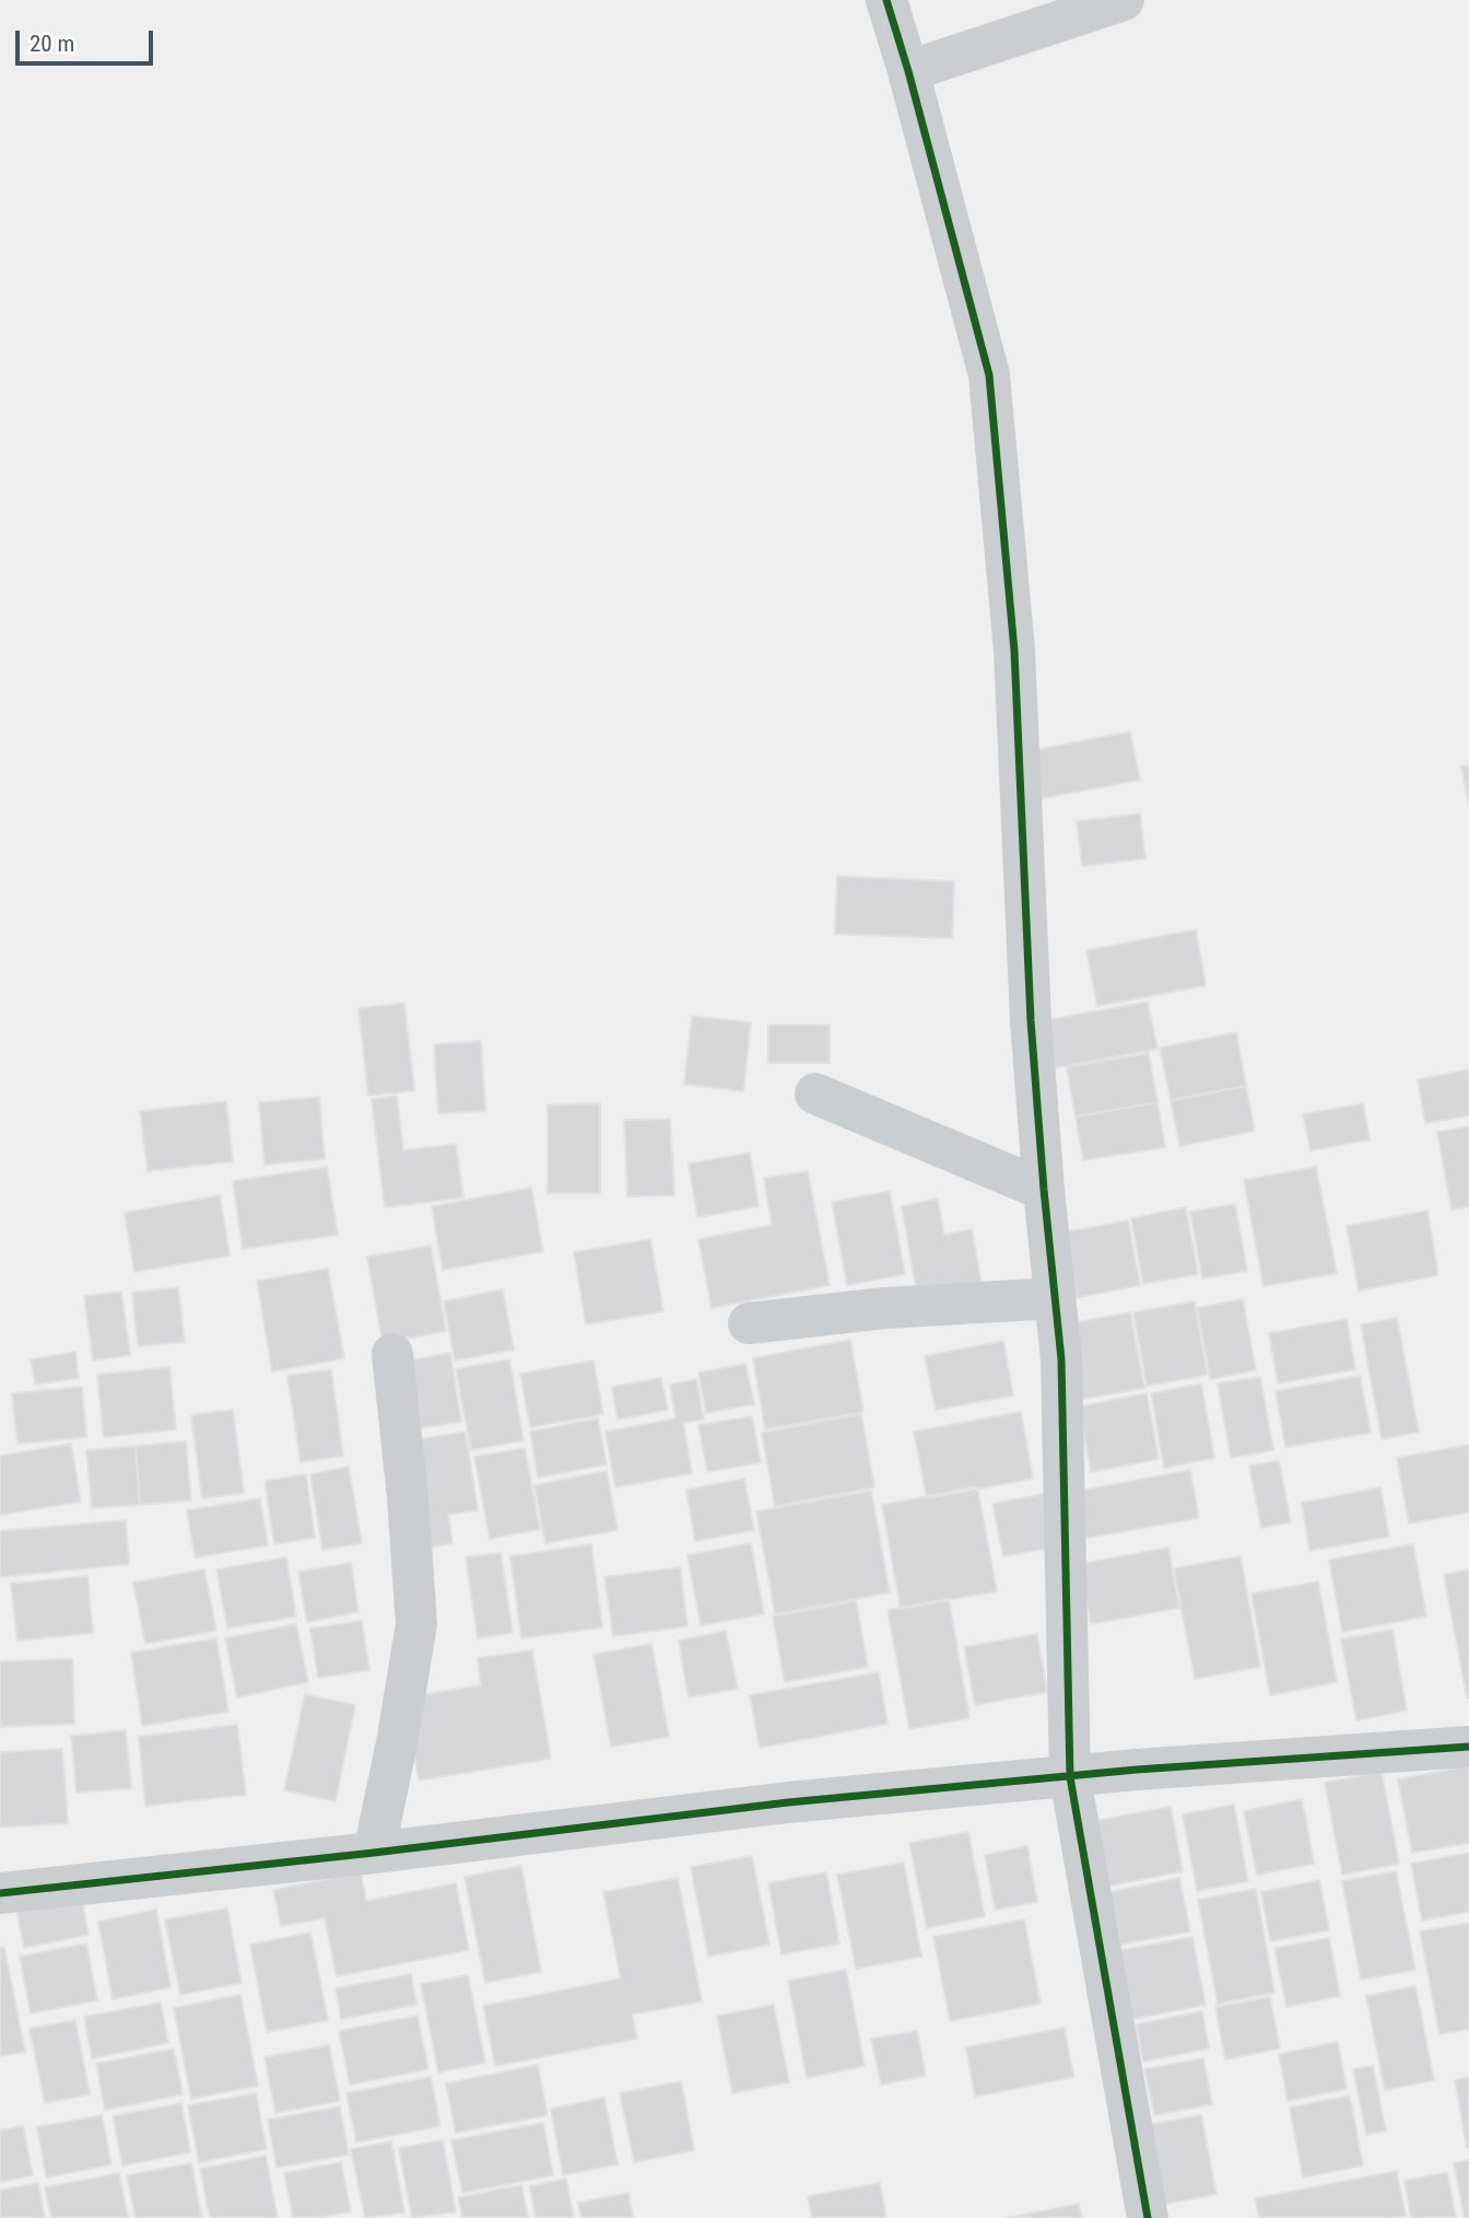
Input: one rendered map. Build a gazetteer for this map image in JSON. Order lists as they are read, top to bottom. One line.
{"scale_bar":"20 m"}
